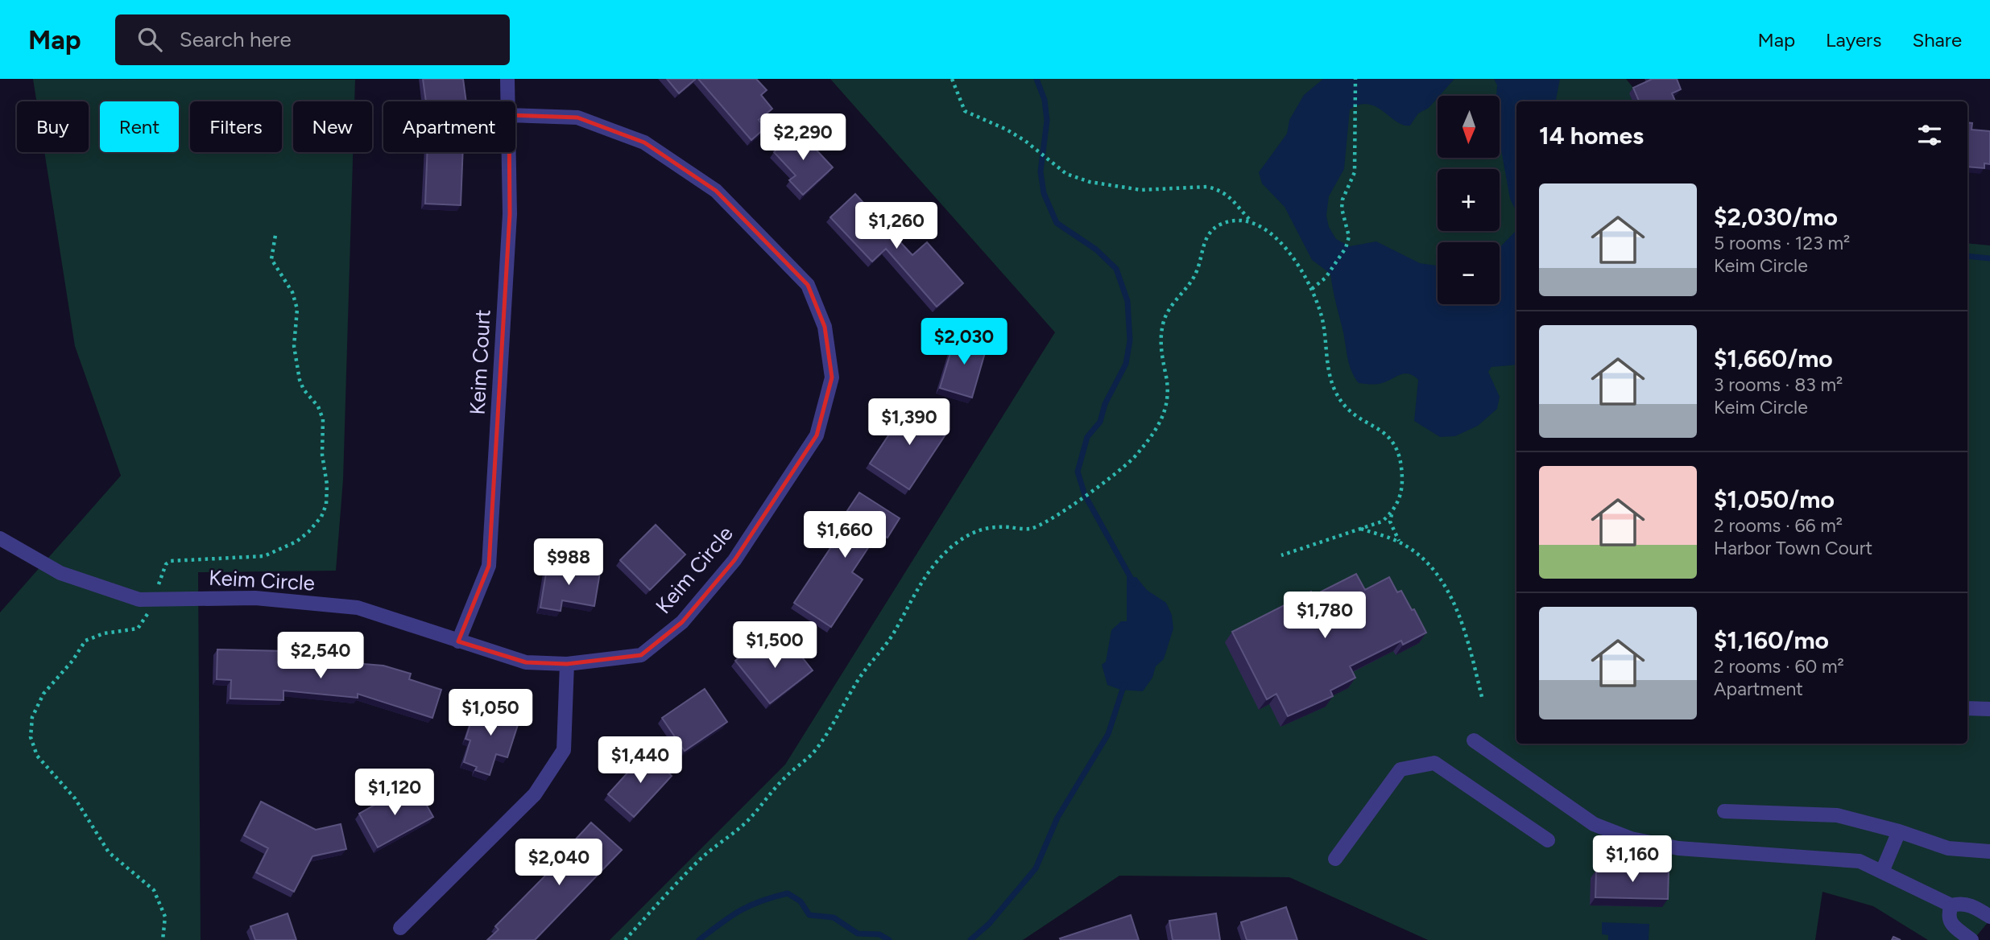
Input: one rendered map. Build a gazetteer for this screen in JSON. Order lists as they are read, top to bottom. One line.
{"streets":{"street":["Keim Court","Keim Circle"]},"crossings":[["Keim Court","Keim Circle"]],"north":"bottom","page":{"header":"Map","search":"Search here","nav":["Map","Layers","Share"],"map_buttons":["+","−"],"chip":["Buy","Rent","Filters","New","Apartment"],"heading":"14 homes","price":["$2,290","$1,260","$2,030","$1,390","$1,660","$988","$1,780","$1,500","$2,540","$1,050","$1,440","$1,120","$1,160","$2,040"],"list":[{"name":"$2,030/mo","note":"5 rooms · 123 m² · Keim Circle"},{"name":"$1,660/mo","note":"3 rooms · 83 m² · Keim Circle"},{"name":"$1,050/mo","note":"2 rooms · 66 m² · Harbor Town Court"},{"name":"$1,160/mo","note":"2 rooms · 60 m² · Apartment"}]}}
